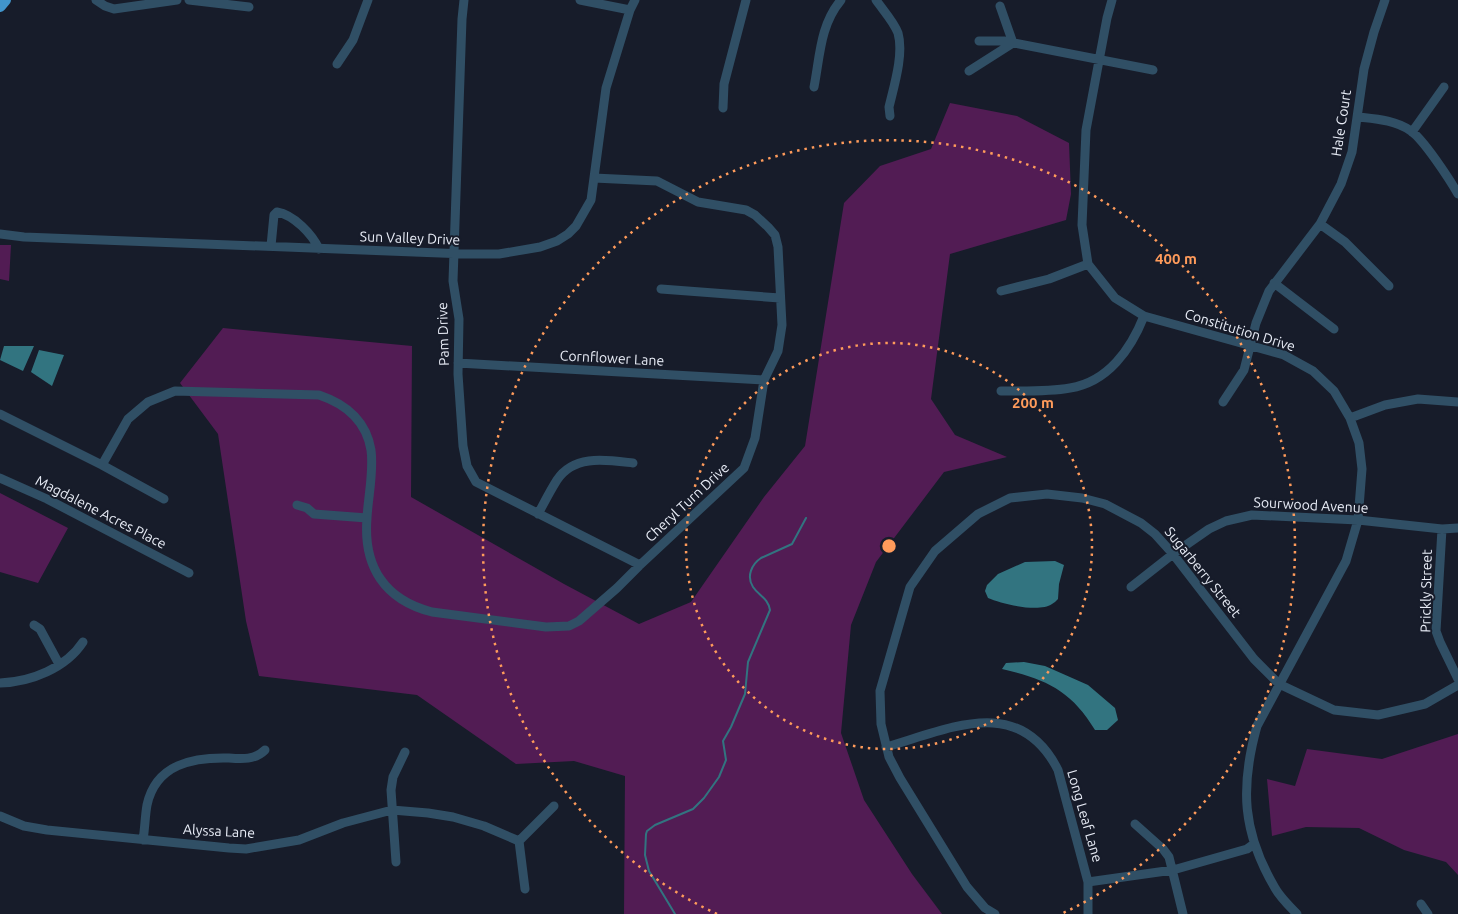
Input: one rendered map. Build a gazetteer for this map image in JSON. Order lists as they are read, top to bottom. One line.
{"streets":{"street":["Hale Court","Sun Valley Drive","Constitution Drive","Pam Drive","Cornflower Lane","Cheryl Turn Drive","Sourwood Avenue","Magdalene Acres Place","Sugarberry Street","Prickly Street","Long Leaf Lane","Alyssa Lane"]},"crossings":[["Hale Court","Constitution Drive"],["Sun Valley Drive","Pam Drive"],["Sun Valley Drive","Cheryl Turn Drive"],["Constitution Drive","Sourwood Avenue"],["Constitution Drive","Sugarberry Street"],["Pam Drive","Cornflower Lane"],["Pam Drive","Cheryl Turn Drive"],["Cornflower Lane","Cheryl Turn Drive"],["Sourwood Avenue","Sugarberry Street"],["Sourwood Avenue","Prickly Street"],["Sugarberry Street","Long Leaf Lane"]],"rings":["400 m","200 m"]}
